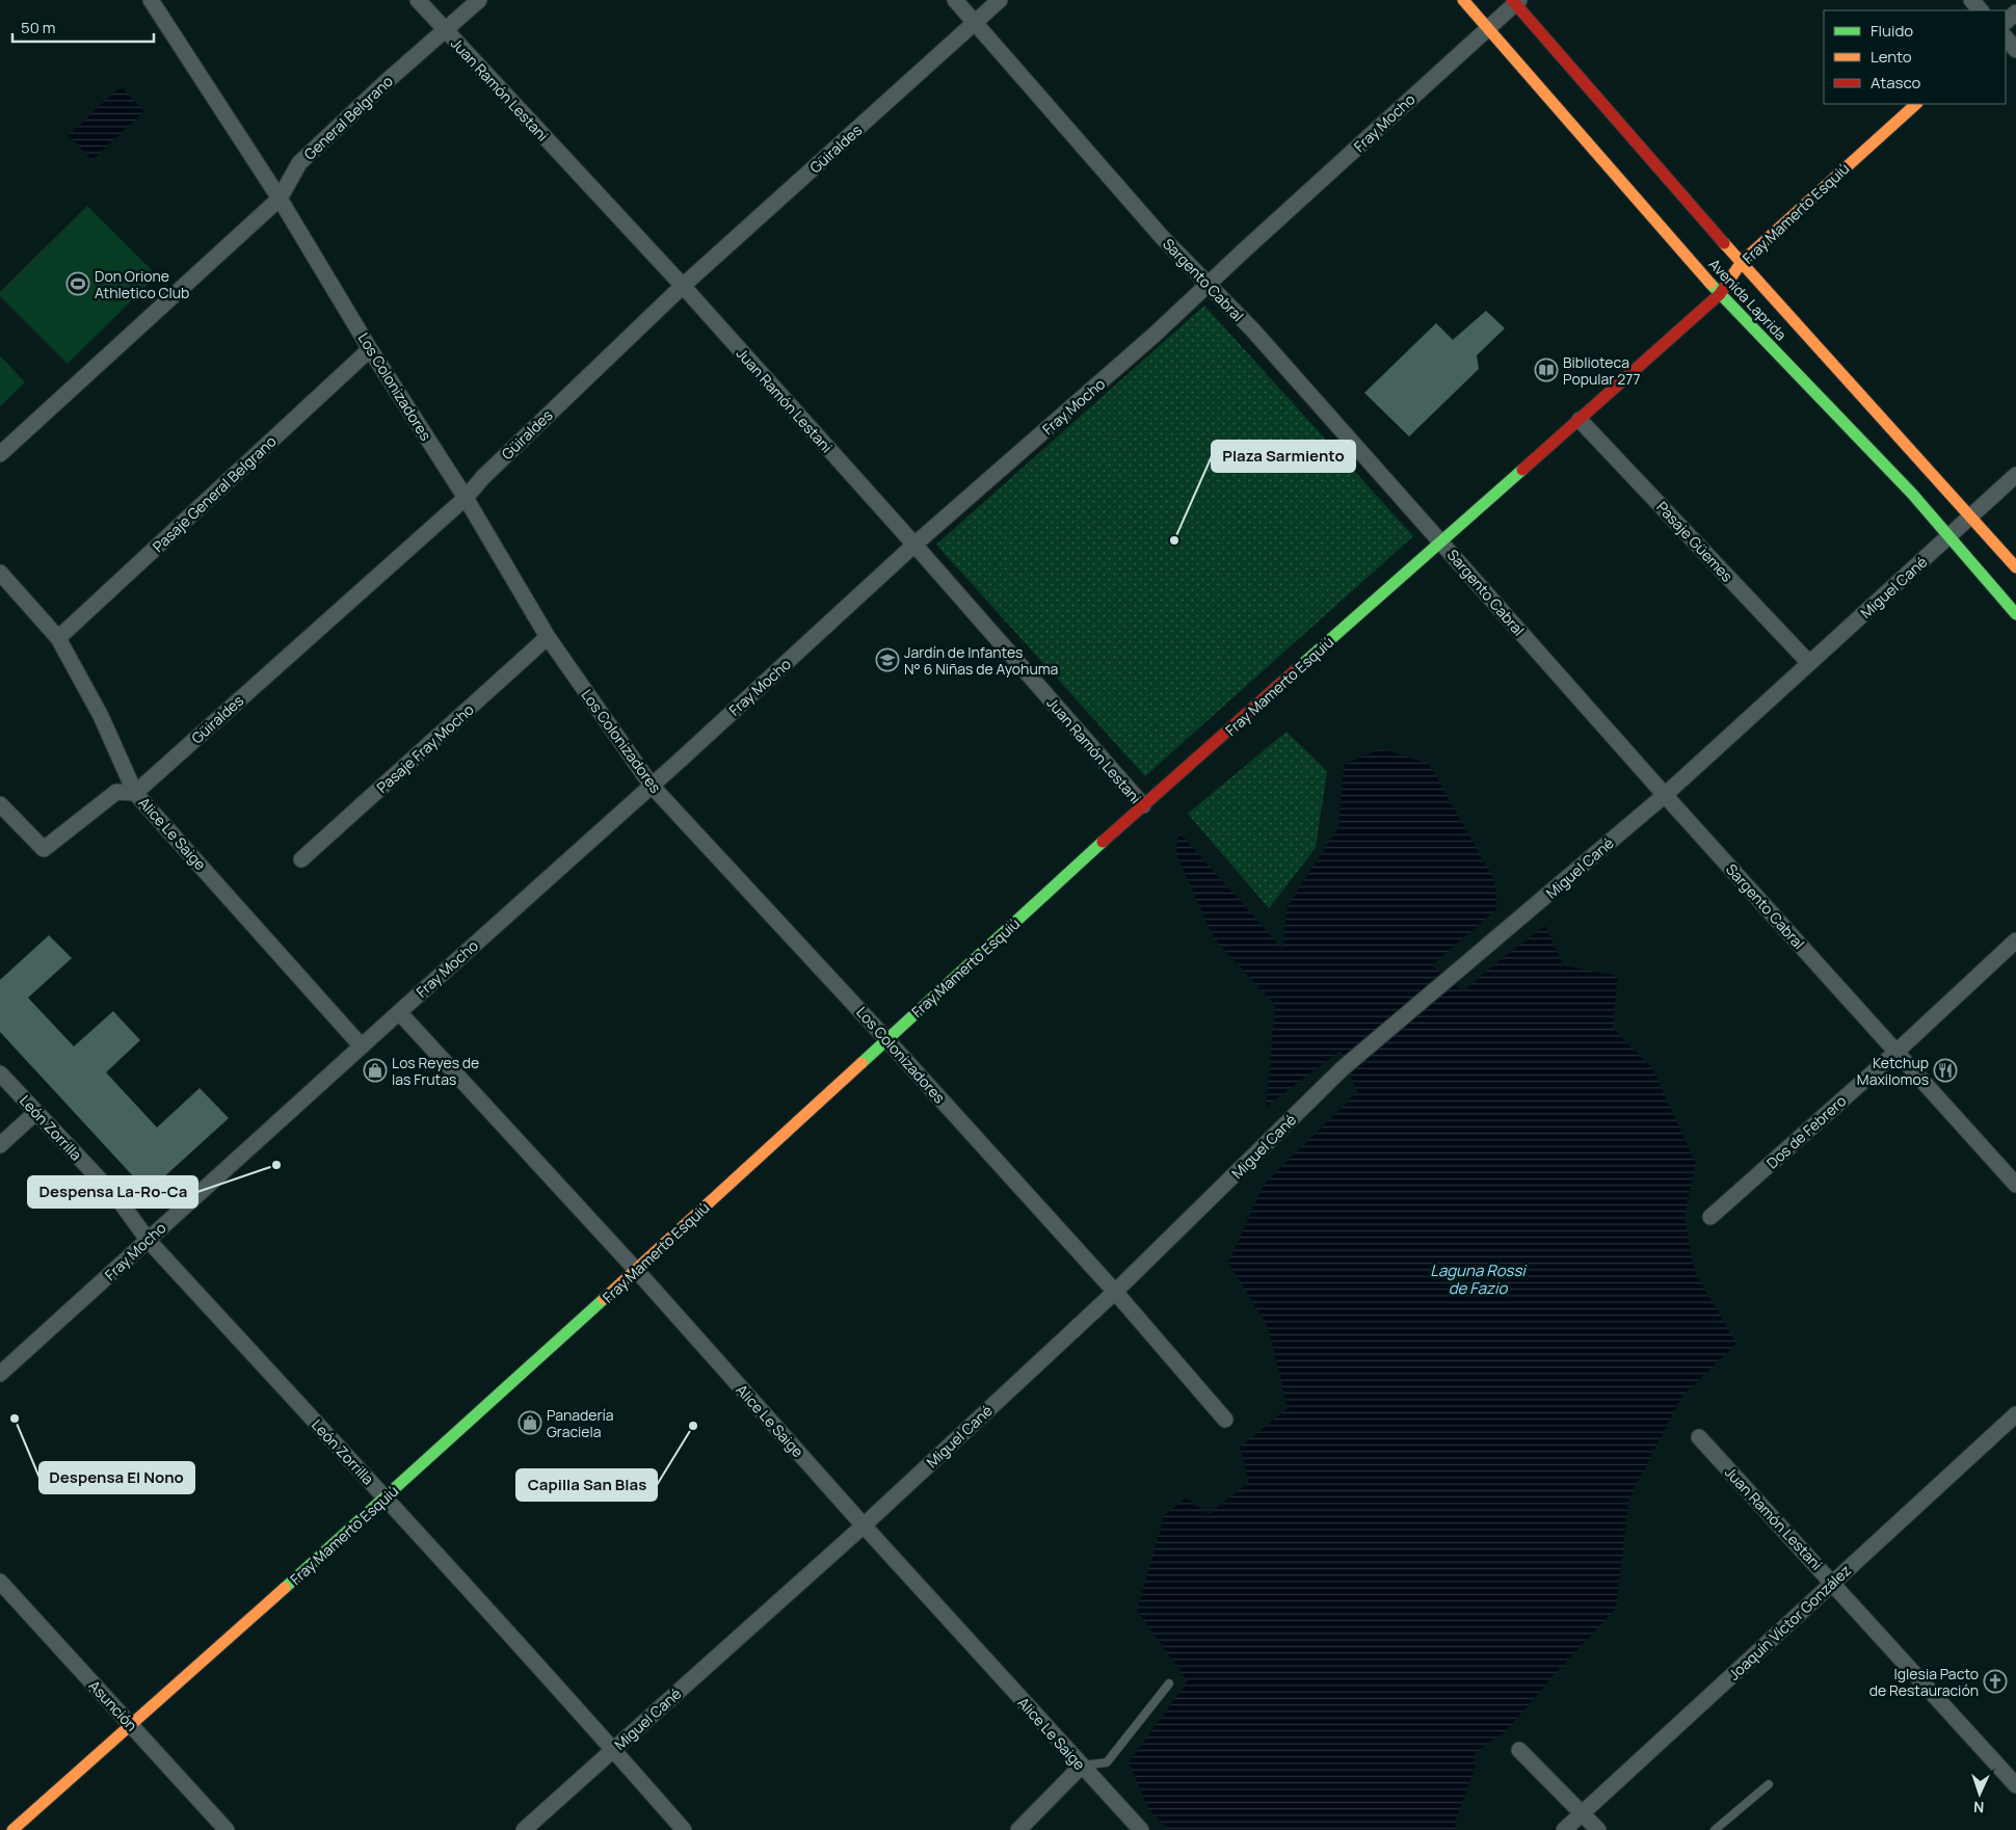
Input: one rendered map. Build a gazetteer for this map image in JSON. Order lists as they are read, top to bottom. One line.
{"streets":{"street":["Juan Ramón Lestani","General Belgrano","Fray Mocho","Güiraldes","Fray Mamerto Esquiú","Sargento Cabral","Avenida Laprida","Los Colonizadores","Pasaje General Belgrano","Pasaje Güemes","Miguel Cané","Pasaje Fray Mocho","Alice Le Saige","León Zorrilla","Dos de Febrero","Joaquín Víctor González","Asunción"]},"crossings":[["Juan Ramón Lestani","General Belgrano"],["Juan Ramón Lestani","Fray Mocho"],["Juan Ramón Lestani","Güiraldes"],["Juan Ramón Lestani","Fray Mamerto Esquiú"],["Juan Ramón Lestani","Joaquín Víctor González"],["General Belgrano","Los Colonizadores"],["Fray Mocho","Sargento Cabral"],["Fray Mocho","Avenida Laprida"],["Fray Mocho","Los Colonizadores"],["Fray Mocho","Alice Le Saige"],["Fray Mocho","León Zorrilla"],["Güiraldes","Sargento Cabral"],["Güiraldes","Los Colonizadores"],["Güiraldes","Alice Le Saige"],["Fray Mamerto Esquiú","Sargento Cabral"],["Fray Mamerto Esquiú","Avenida Laprida"],["Fray Mamerto Esquiú","Los Colonizadores"],["Fray Mamerto Esquiú","Pasaje Güemes"],["Fray Mamerto Esquiú","Alice Le Saige"],["Fray Mamerto Esquiú","León Zorrilla"],["Fray Mamerto Esquiú","Asunción"],["Sargento Cabral","Miguel Cané"],["Sargento Cabral","Dos de Febrero"],["Avenida Laprida","Miguel Cané"],["Los Colonizadores","Pasaje General Belgrano"],["Los Colonizadores","Miguel Cané"],["Los Colonizadores","Pasaje Fray Mocho"],["Pasaje General Belgrano","Alice Le Saige"],["Pasaje Güemes","Miguel Cané"],["Miguel Cané","Alice Le Saige"],["Miguel Cané","León Zorrilla"]],"water":["Laguna Rossi de Fazio"],"places":{"sports":["Don Orione Athletico Club"],"library":["Biblioteca Popular 277"],"other":["Plaza Sarmiento","Despensa La-Ro-Ca","Despensa El Nono","Capilla San Blas"],"school or university":["Jardín de Infantes N° 6 Niñas de Ayohuma"],"shop":["Los Reyes de las Frutas","Panadería Graciela"],"restaurant":["Ketchup Maxilomos"],"church":["Iglesia Pacto de Restauración"]},"legend":["Fluido","Lento","Atasco"],"scale_bar":"50 m","north":"bottom"}
